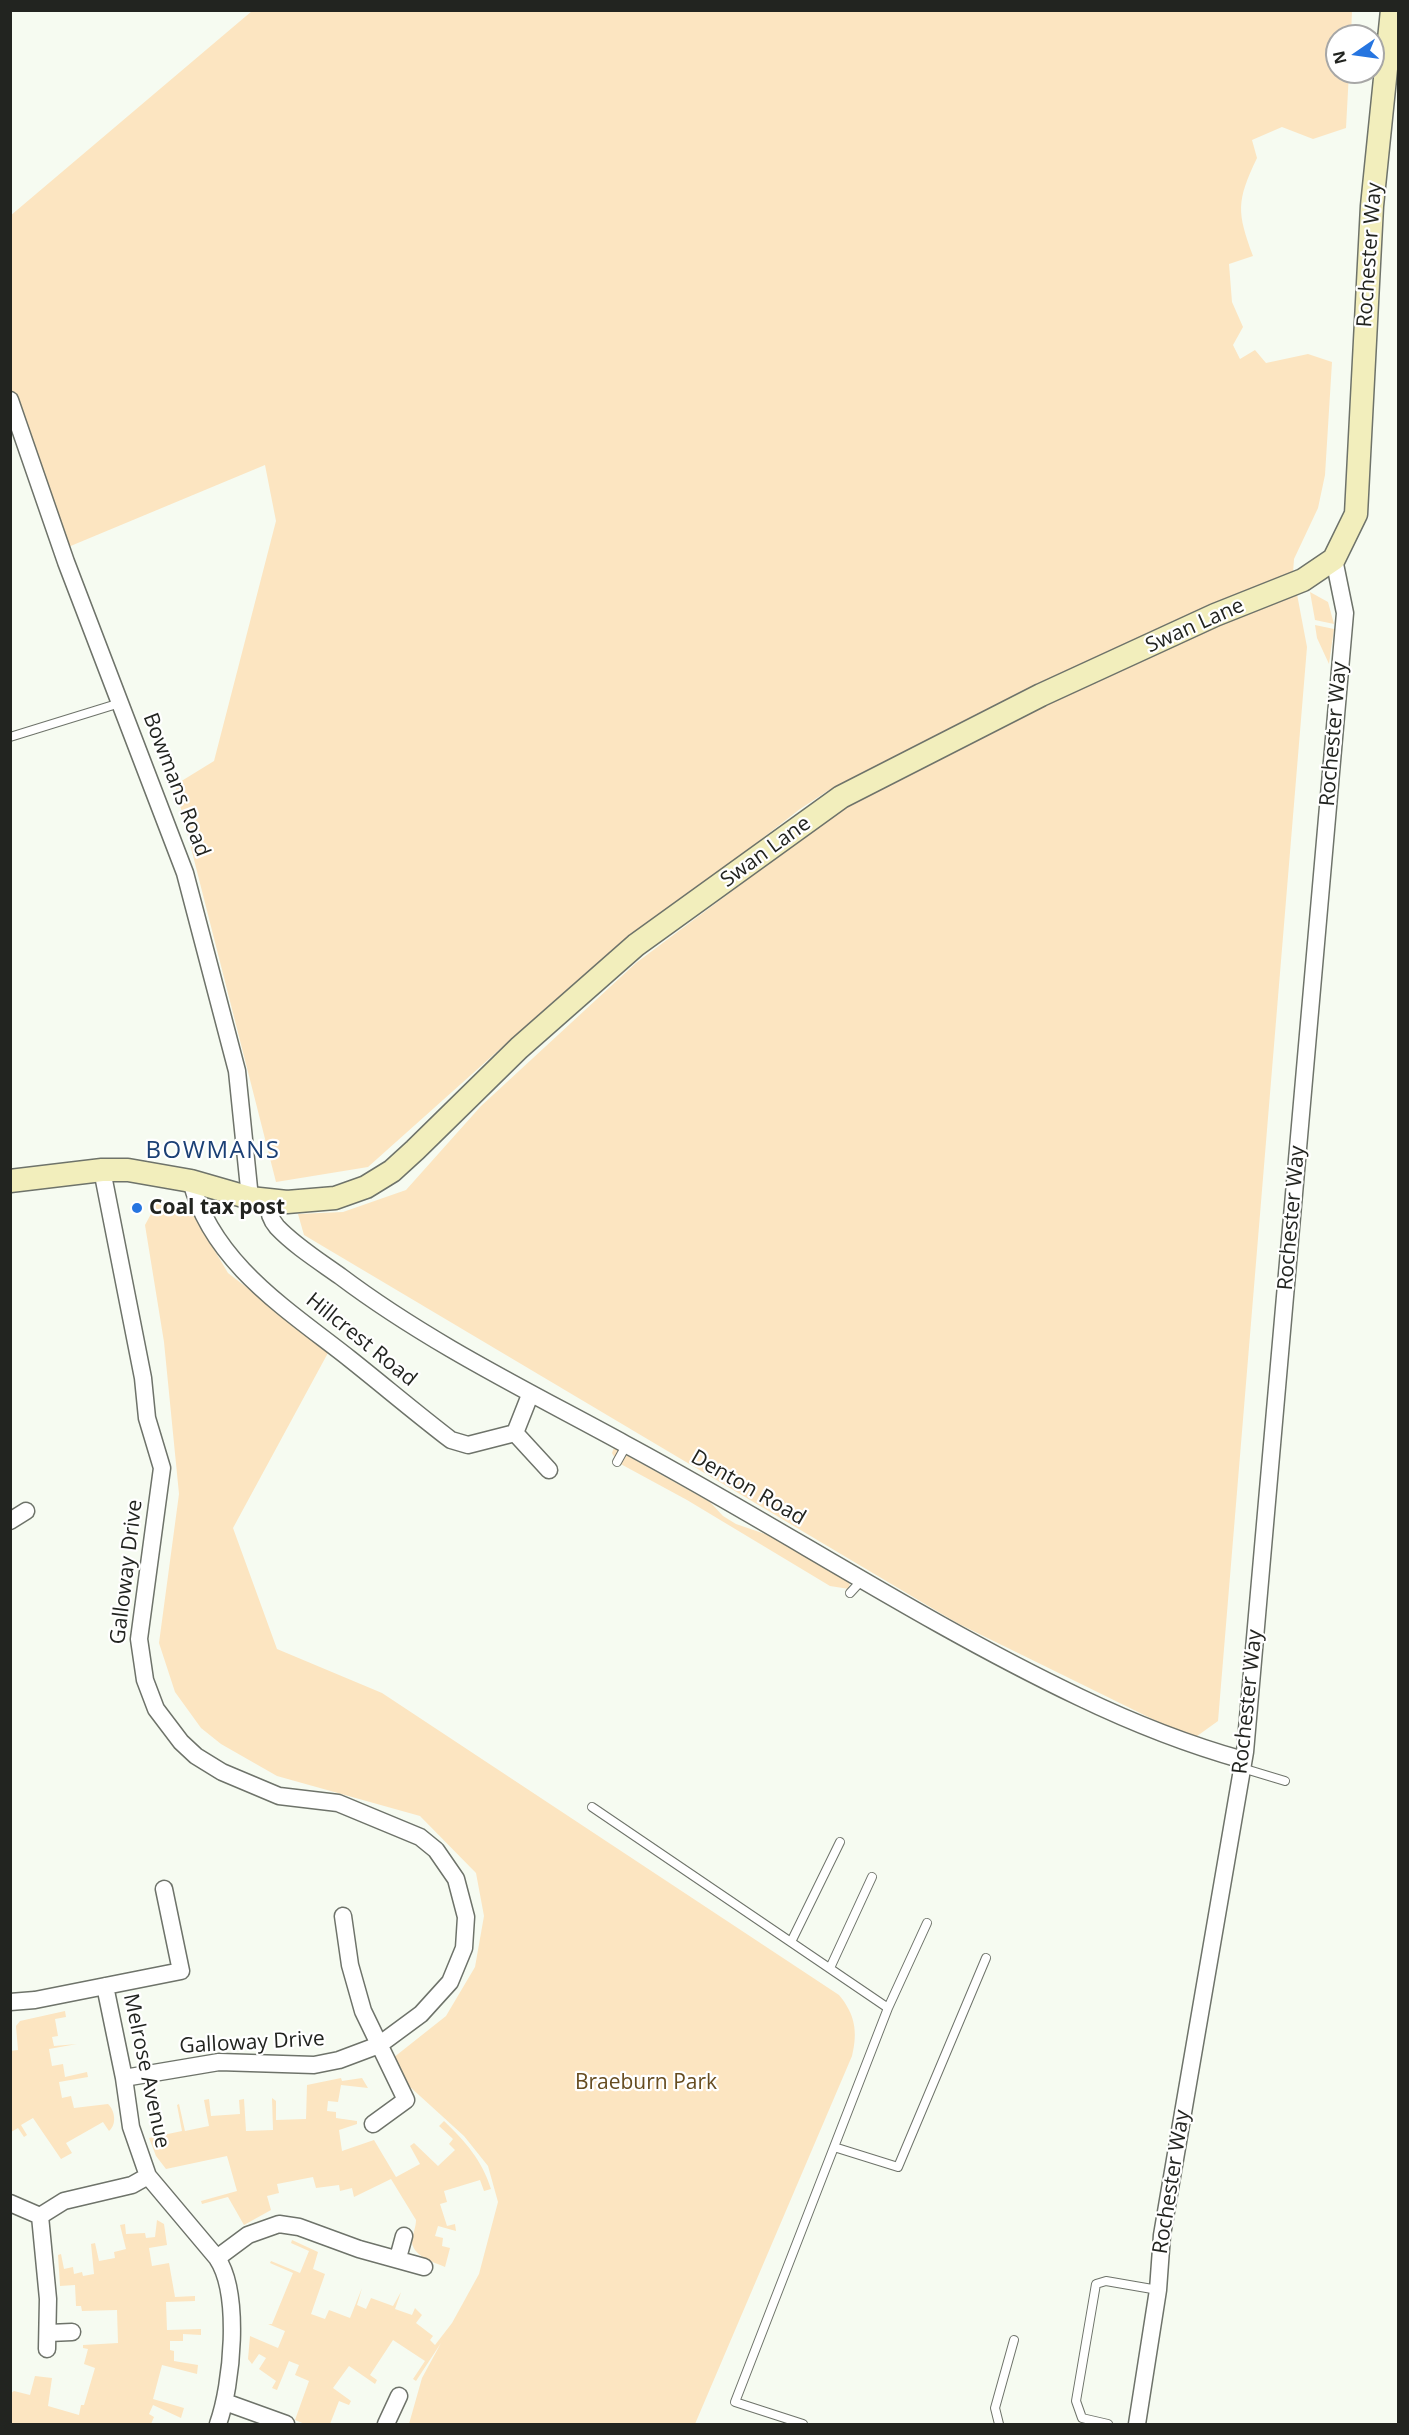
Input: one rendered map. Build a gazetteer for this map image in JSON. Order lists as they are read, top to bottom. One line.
{"streets":{"street":["Rochester Way","Swan Lane","Bowmans Road","Hillcrest Road","Denton Road","Galloway Drive","Melrose Avenue"]},"crossings":[["Rochester Way","Swan Lane"],["Rochester Way","Denton Road"],["Swan Lane","Bowmans Road"],["Swan Lane","Hillcrest Road"],["Swan Lane","Denton Road"],["Swan Lane","Galloway Drive"],["Bowmans Road","Denton Road"],["Galloway Drive","Melrose Avenue"]],"districts":["BOWMANS"],"parks":["Braeburn Park"],"places":["Coal tax post"],"north":"left"}
